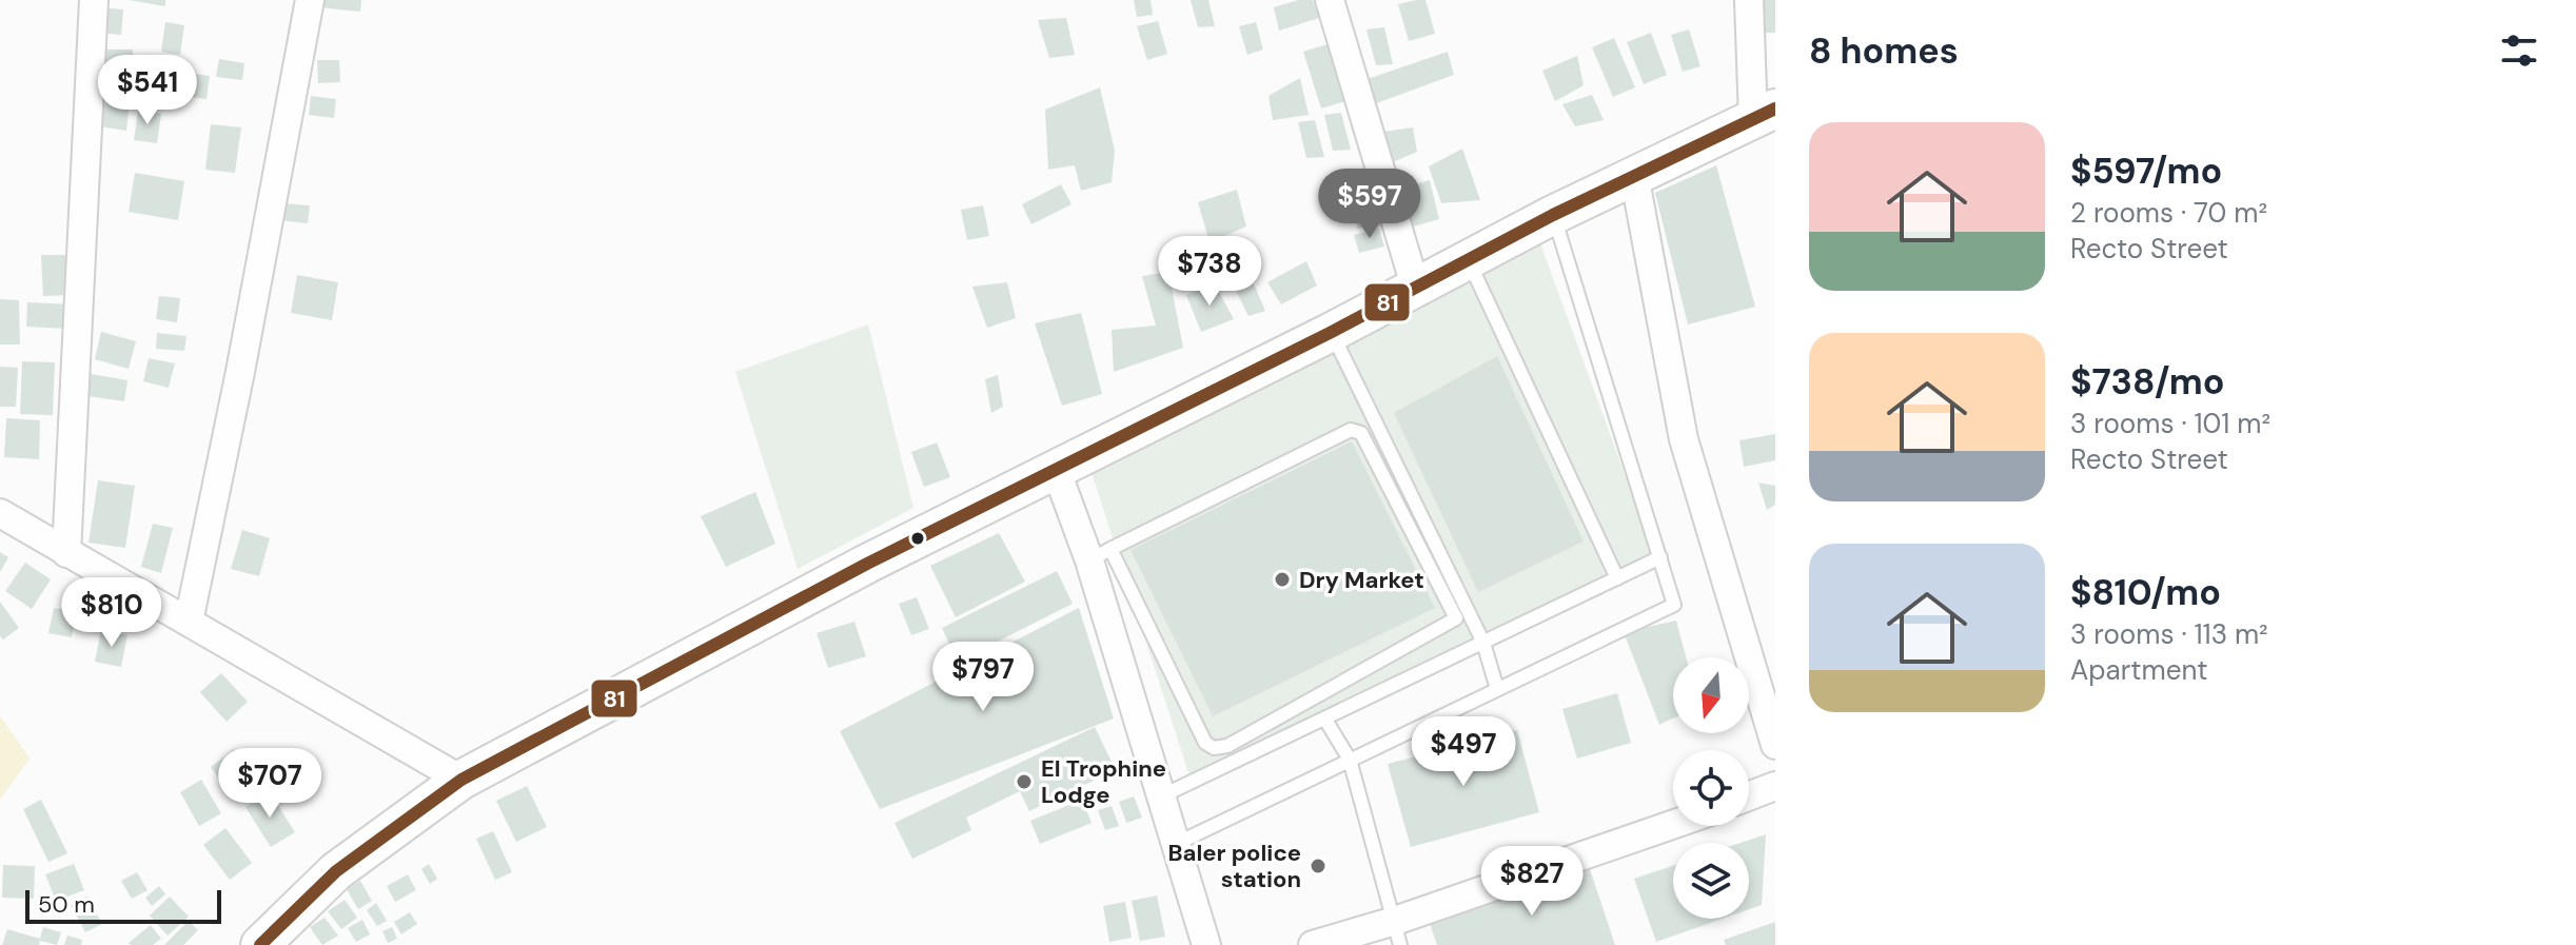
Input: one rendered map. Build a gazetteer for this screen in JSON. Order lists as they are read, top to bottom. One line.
{"places":["Dry Market","El Trophine Lodge","Baler police station"],"lines":["transit line 81"],"scale_bar":"50 m","north":"bottom","page":{"heading":"8 homes","price":["$541","$597","$738","$810","$797","$497","$707","$827"],"list":[{"name":"$597/mo","note":"2 rooms · 70 m² · Recto Street"},{"name":"$738/mo","note":"3 rooms · 101 m² · Recto Street"},{"name":"$810/mo","note":"3 rooms · 113 m² · Apartment"}],"scale":"50 m"}}
